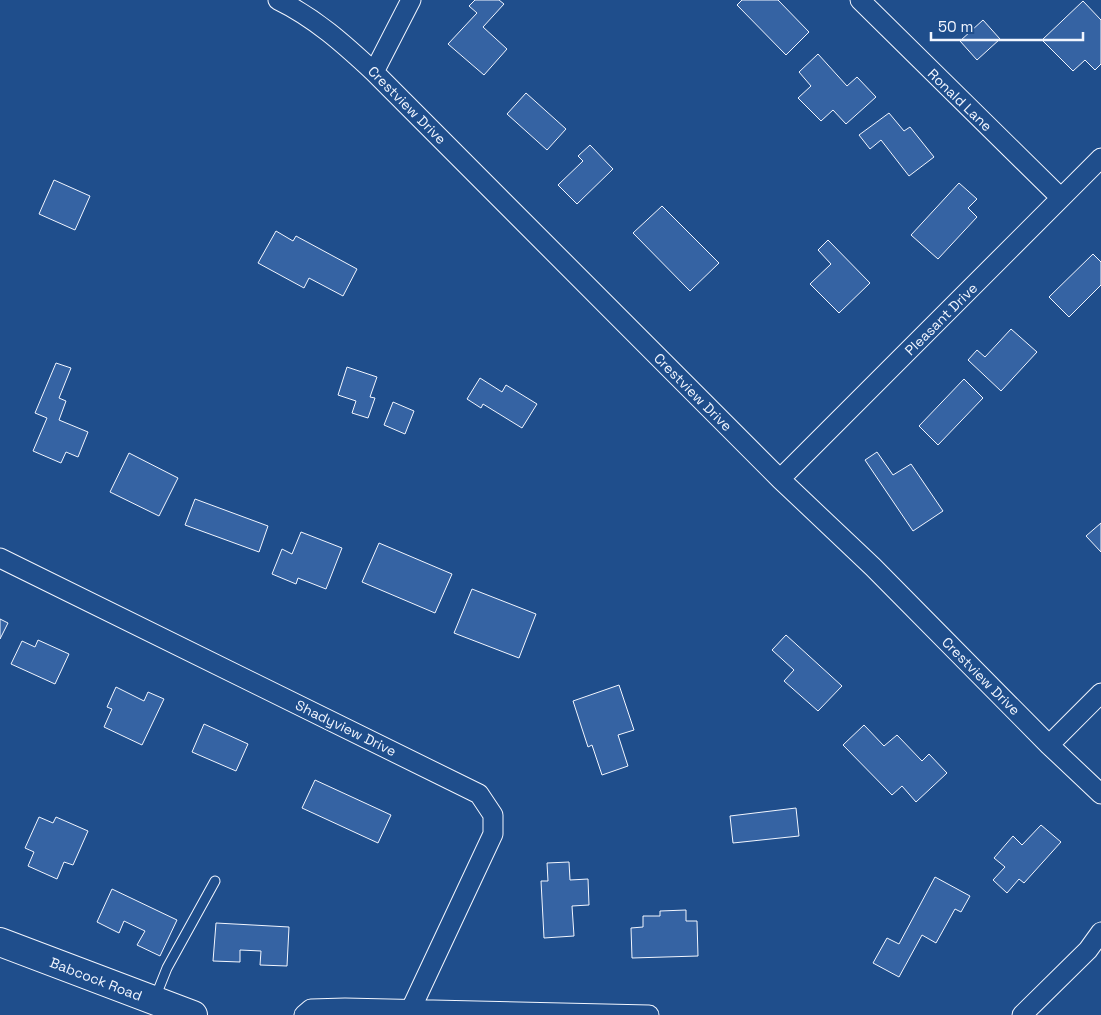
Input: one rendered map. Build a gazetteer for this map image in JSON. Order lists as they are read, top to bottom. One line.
{"streets":{"main road":["Babcock Road"],"street":["Ronald Lane","Crestview Drive","Pleasant Drive","Shadyview Drive"]},"crossings":[["Ronald Lane","Pleasant Drive"],["Crestview Drive","Pleasant Drive"]],"scale_bar":"50 m"}
